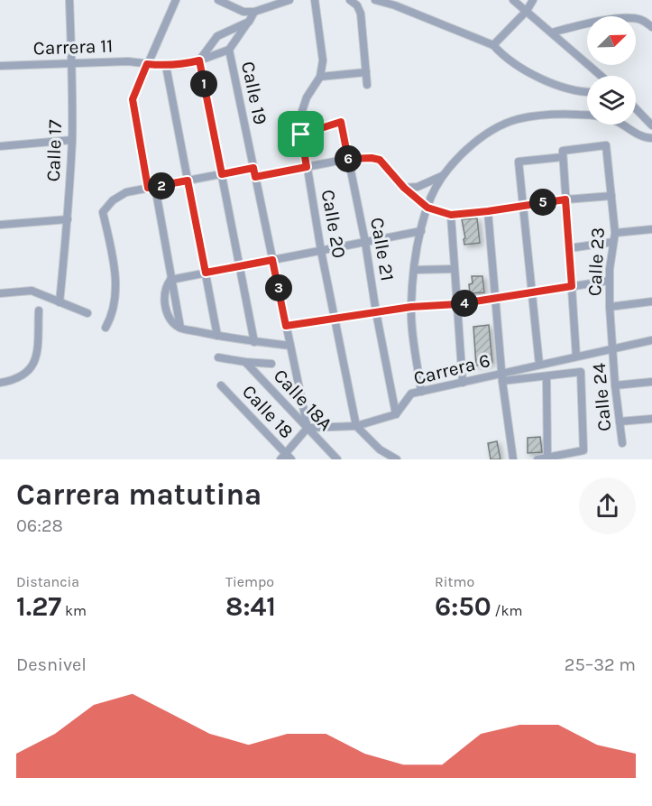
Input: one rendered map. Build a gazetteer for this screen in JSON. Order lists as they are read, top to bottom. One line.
{"streets":{"street":["Carrera 11","Calle 19","Calle 17","Calle 20","Calle 21","Calle 23","Carrera 6","Calle 24","Calle 18A","Calle 18"]},"crossings":[["Carrera 11","Calle 19"],["Carrera 11","Calle 17"],["Calle 19","Calle 18A"],["Calle 20","Calle 21"],["Calle 21","Carrera 6"],["Calle 23","Carrera 6"],["Calle 23","Calle 24"],["Carrera 6","Calle 24"]],"north":"top right","page":{"pins":["1","6","2","5","3","4"],"heading":["Carrera matutina","06:28"],"stats":[["Distancia","1.27 km"],["Tiempo","8:41"],["Ritmo","6:50 /km"]],"chart":["Desnivel","25–32 m"]}}
